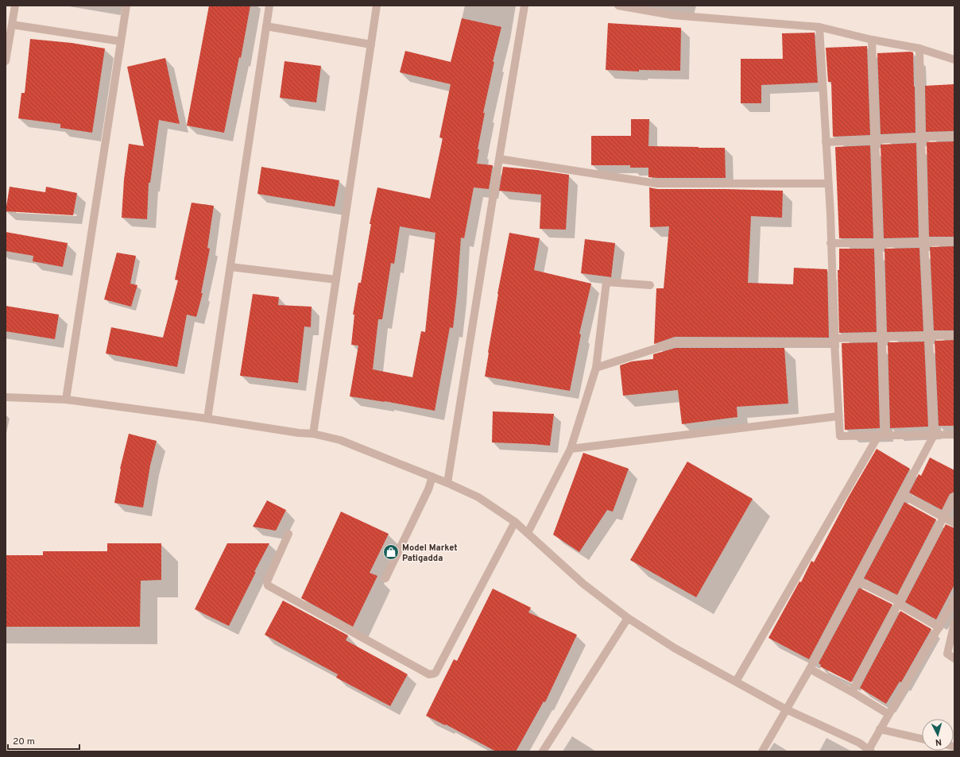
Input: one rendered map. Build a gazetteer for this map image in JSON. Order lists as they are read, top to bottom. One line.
{"places":{"shop":["Model Market Patigadda"]},"scale_bar":"20 m","north":"bottom"}
